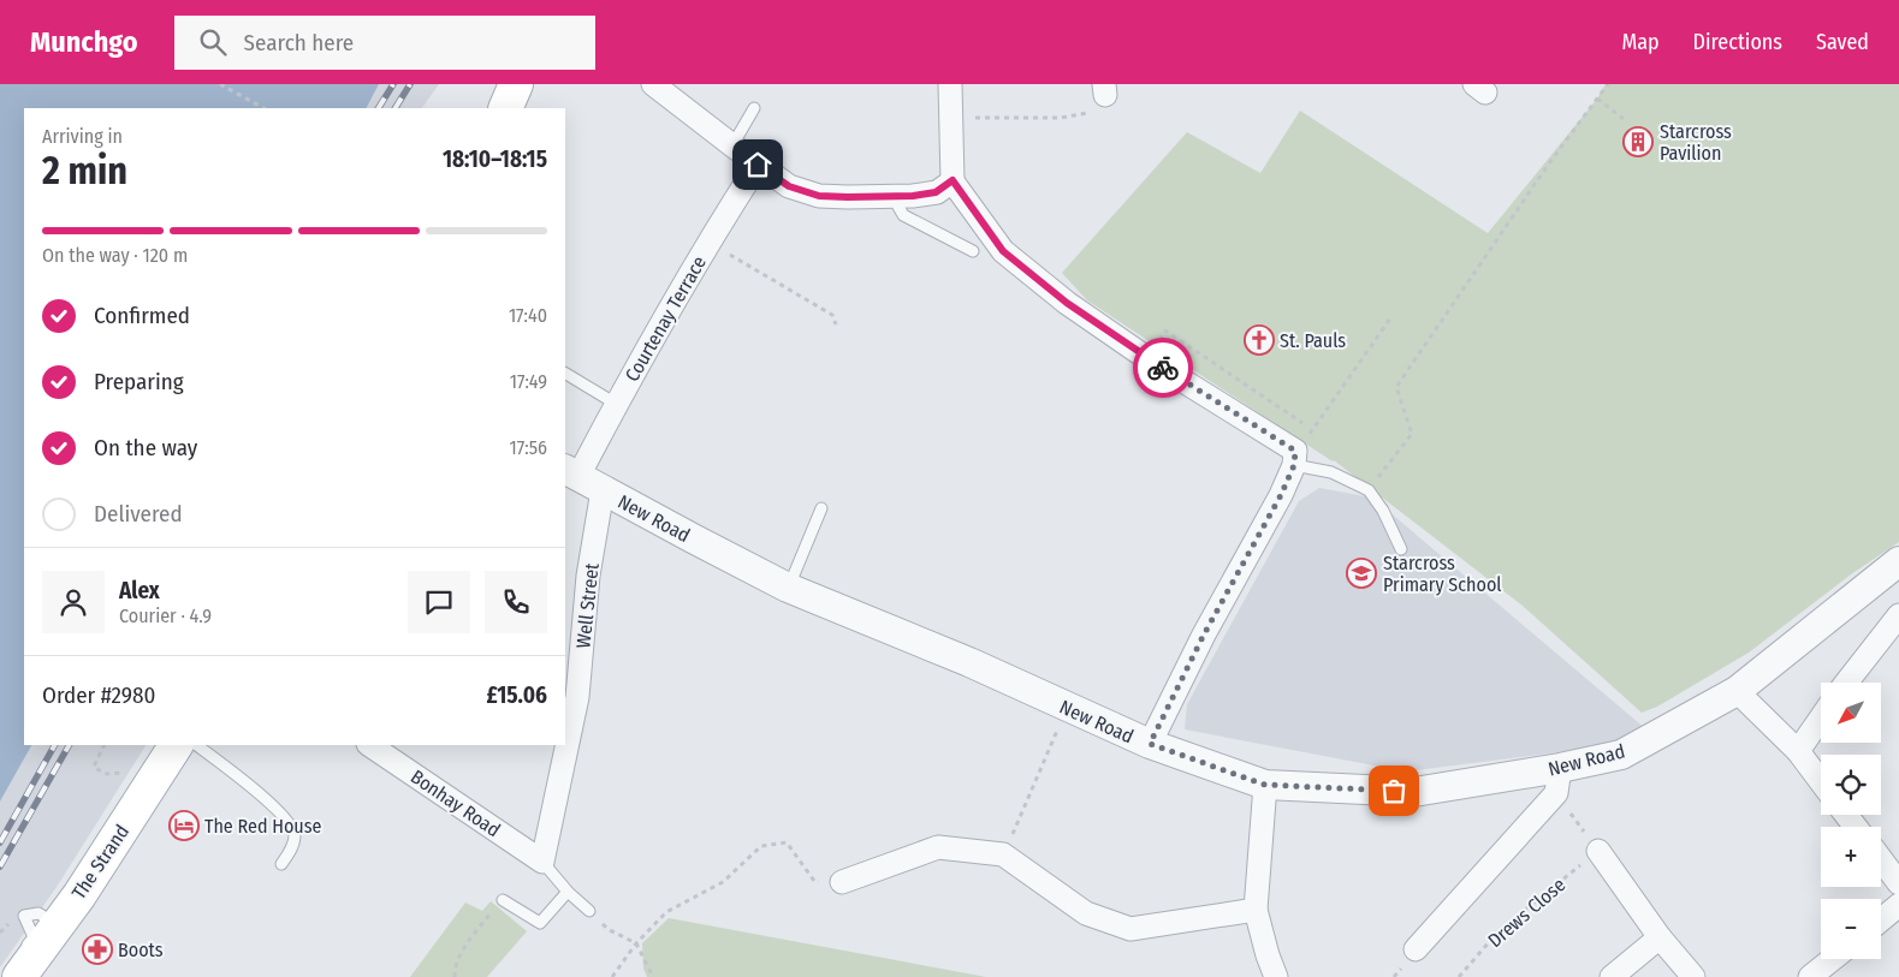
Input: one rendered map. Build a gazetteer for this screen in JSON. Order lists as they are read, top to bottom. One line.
{"streets":{"main road":["The Strand"],"street":["Courtenay Terrace","New Road","Well Street","Bonhay Road"],"path":["Drews Close"]},"crossings":[["Courtenay Terrace","New Road"],["Courtenay Terrace","Well Street"],["New Road","Well Street"],["Well Street","Bonhay Road"]],"places":{"building":["Starcross Pavilion"],"church":["St. Pauls"],"school or university":["Starcross Primary School"],"hotel":["The Red House"],"pharmacy":["Boots"]},"north":"bottom left","page":{"header":"Munchgo","search":"Search here","nav":["Map","Directions","Saved"],"heading":["2 min","Arriving in","18:10–18:15"],"panel":["Alex","Courier · 4.9","Order #2980","£15.06"],"bar":"On the way · 120 m","list":[["Confirmed","17:40"],["Preparing","17:49"],["On the way","17:56"],"Delivered"],"map_buttons":["+","−"]}}
